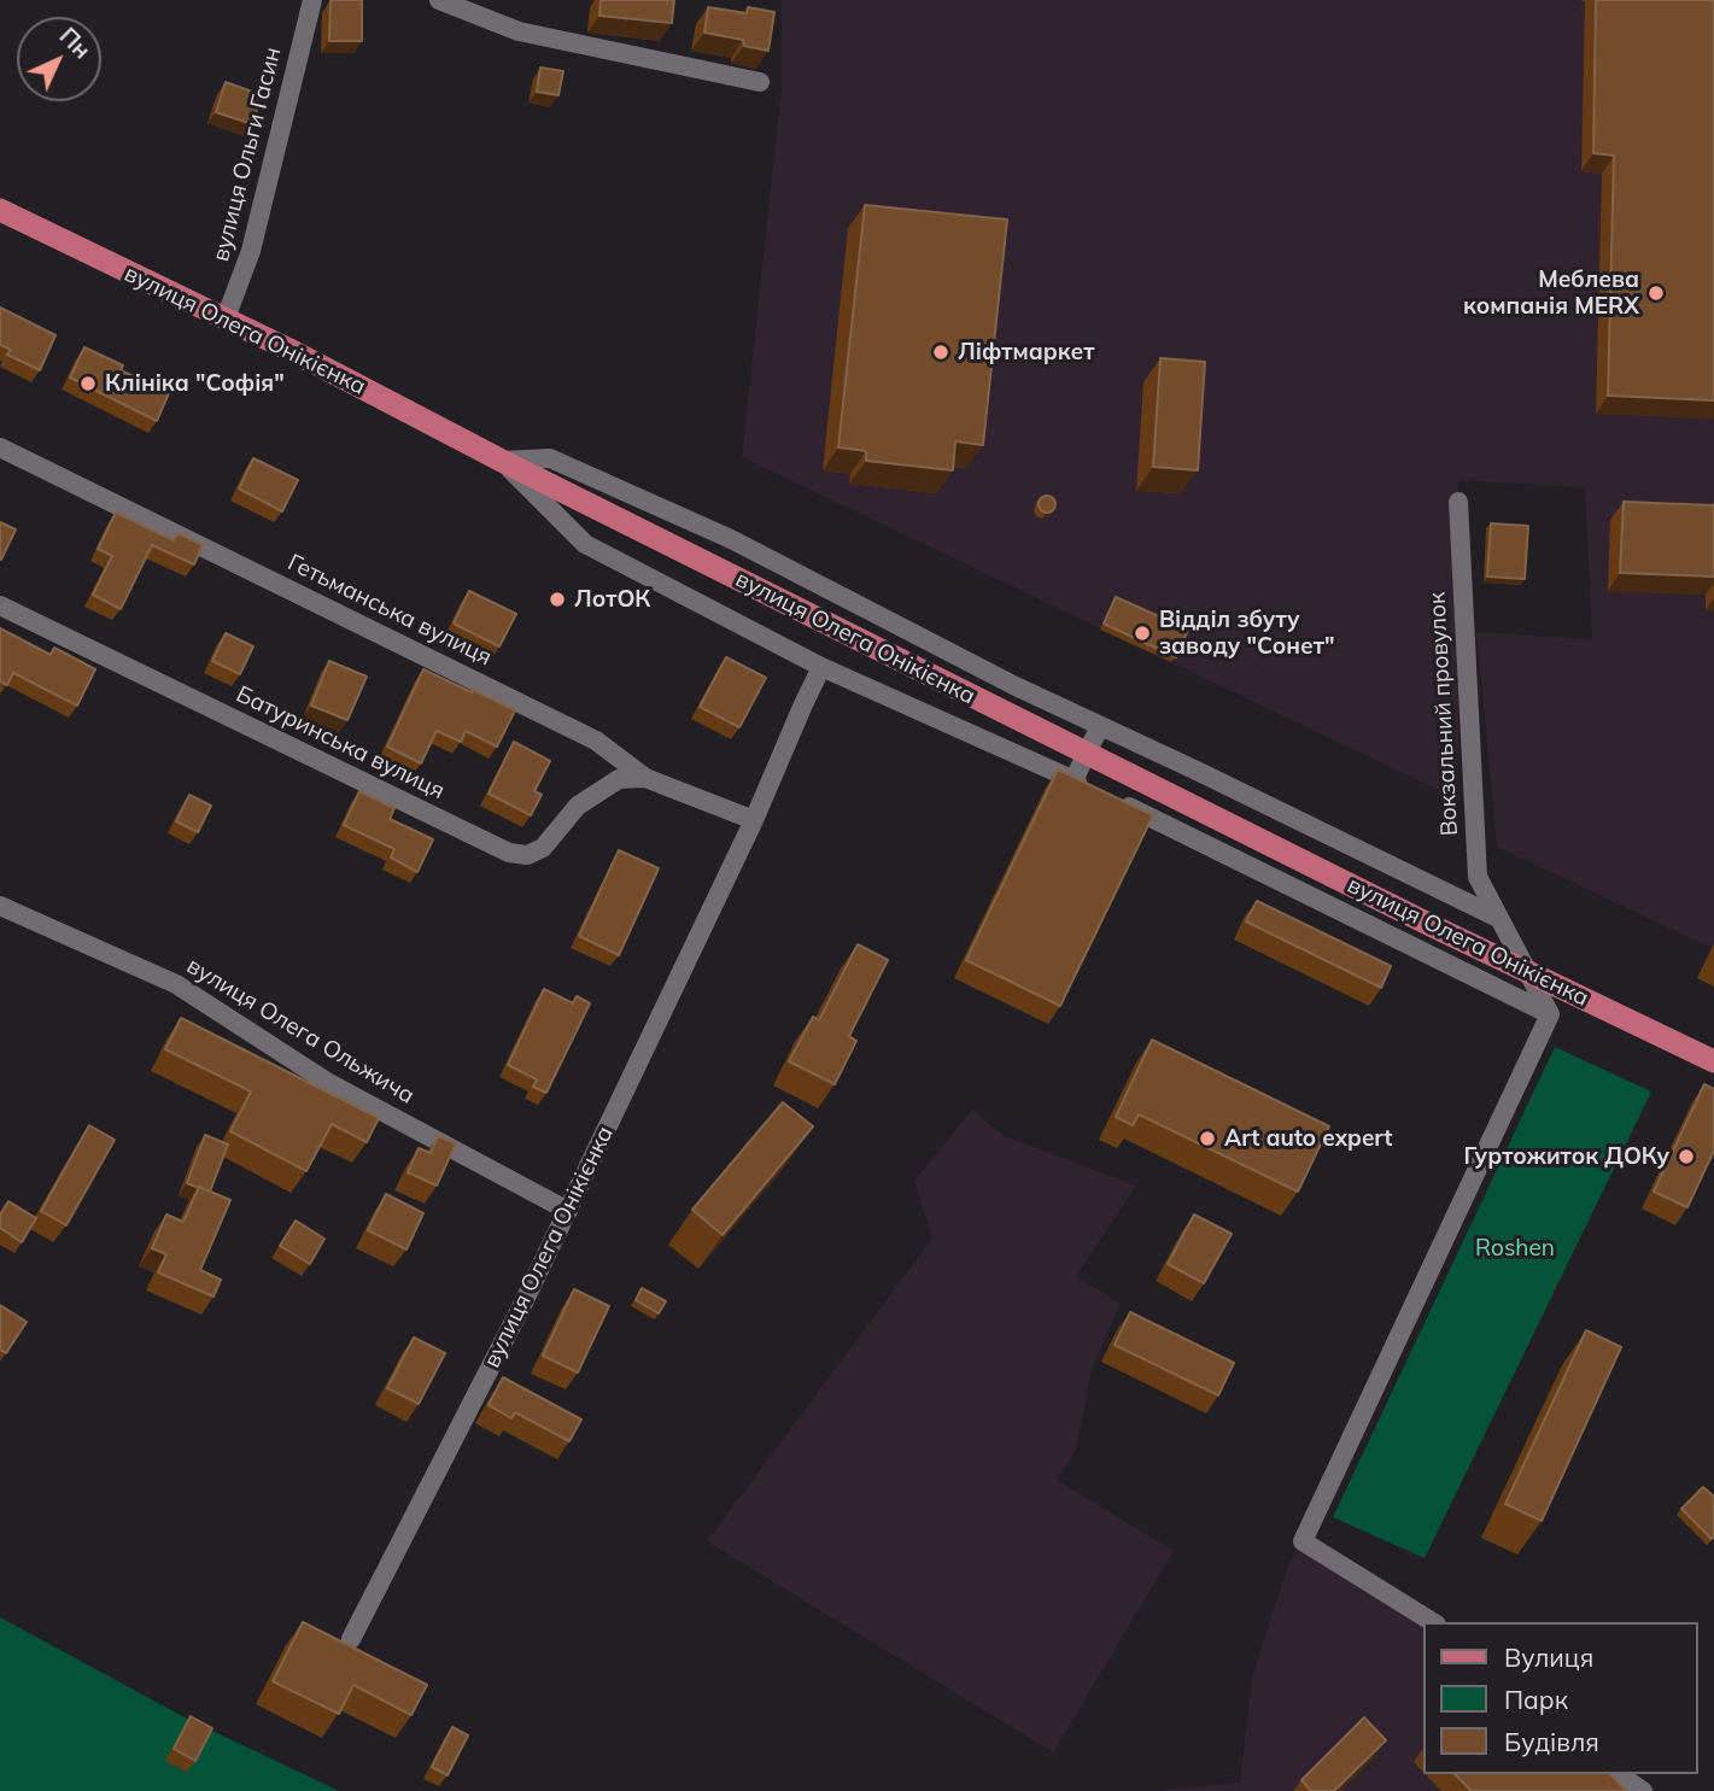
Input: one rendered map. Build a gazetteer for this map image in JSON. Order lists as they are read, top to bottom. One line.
{"streets":{"main road":["вулиця Олега Онікієнка"],"street":["вулиця Ольги Гасин","Гетьманська вулиця","Вокзальний провулок","Батуринська вулиця","вулиця Олега Ольжича"]},"crossings":[["вулиця Ольги Гасин","вулиця Олега Онікієнка"],["вулиця Олега Онікієнка","Гетьманська вулиця"],["вулиця Олега Онікієнка","вулиця Олега Ольжича"],["Гетьманська вулиця","Батуринська вулиця"]],"parks":["Roshen"],"places":["Меблева компанія MERX","Ліфтмаркет","Клініка \"Софія\"","ЛотОК","Відділ збуту заводу \"Сонет\"","Art auto expert","Гуртожиток ДОКу"],"legend":["Вулиця","Парк","Будівля"],"north":"top right"}
